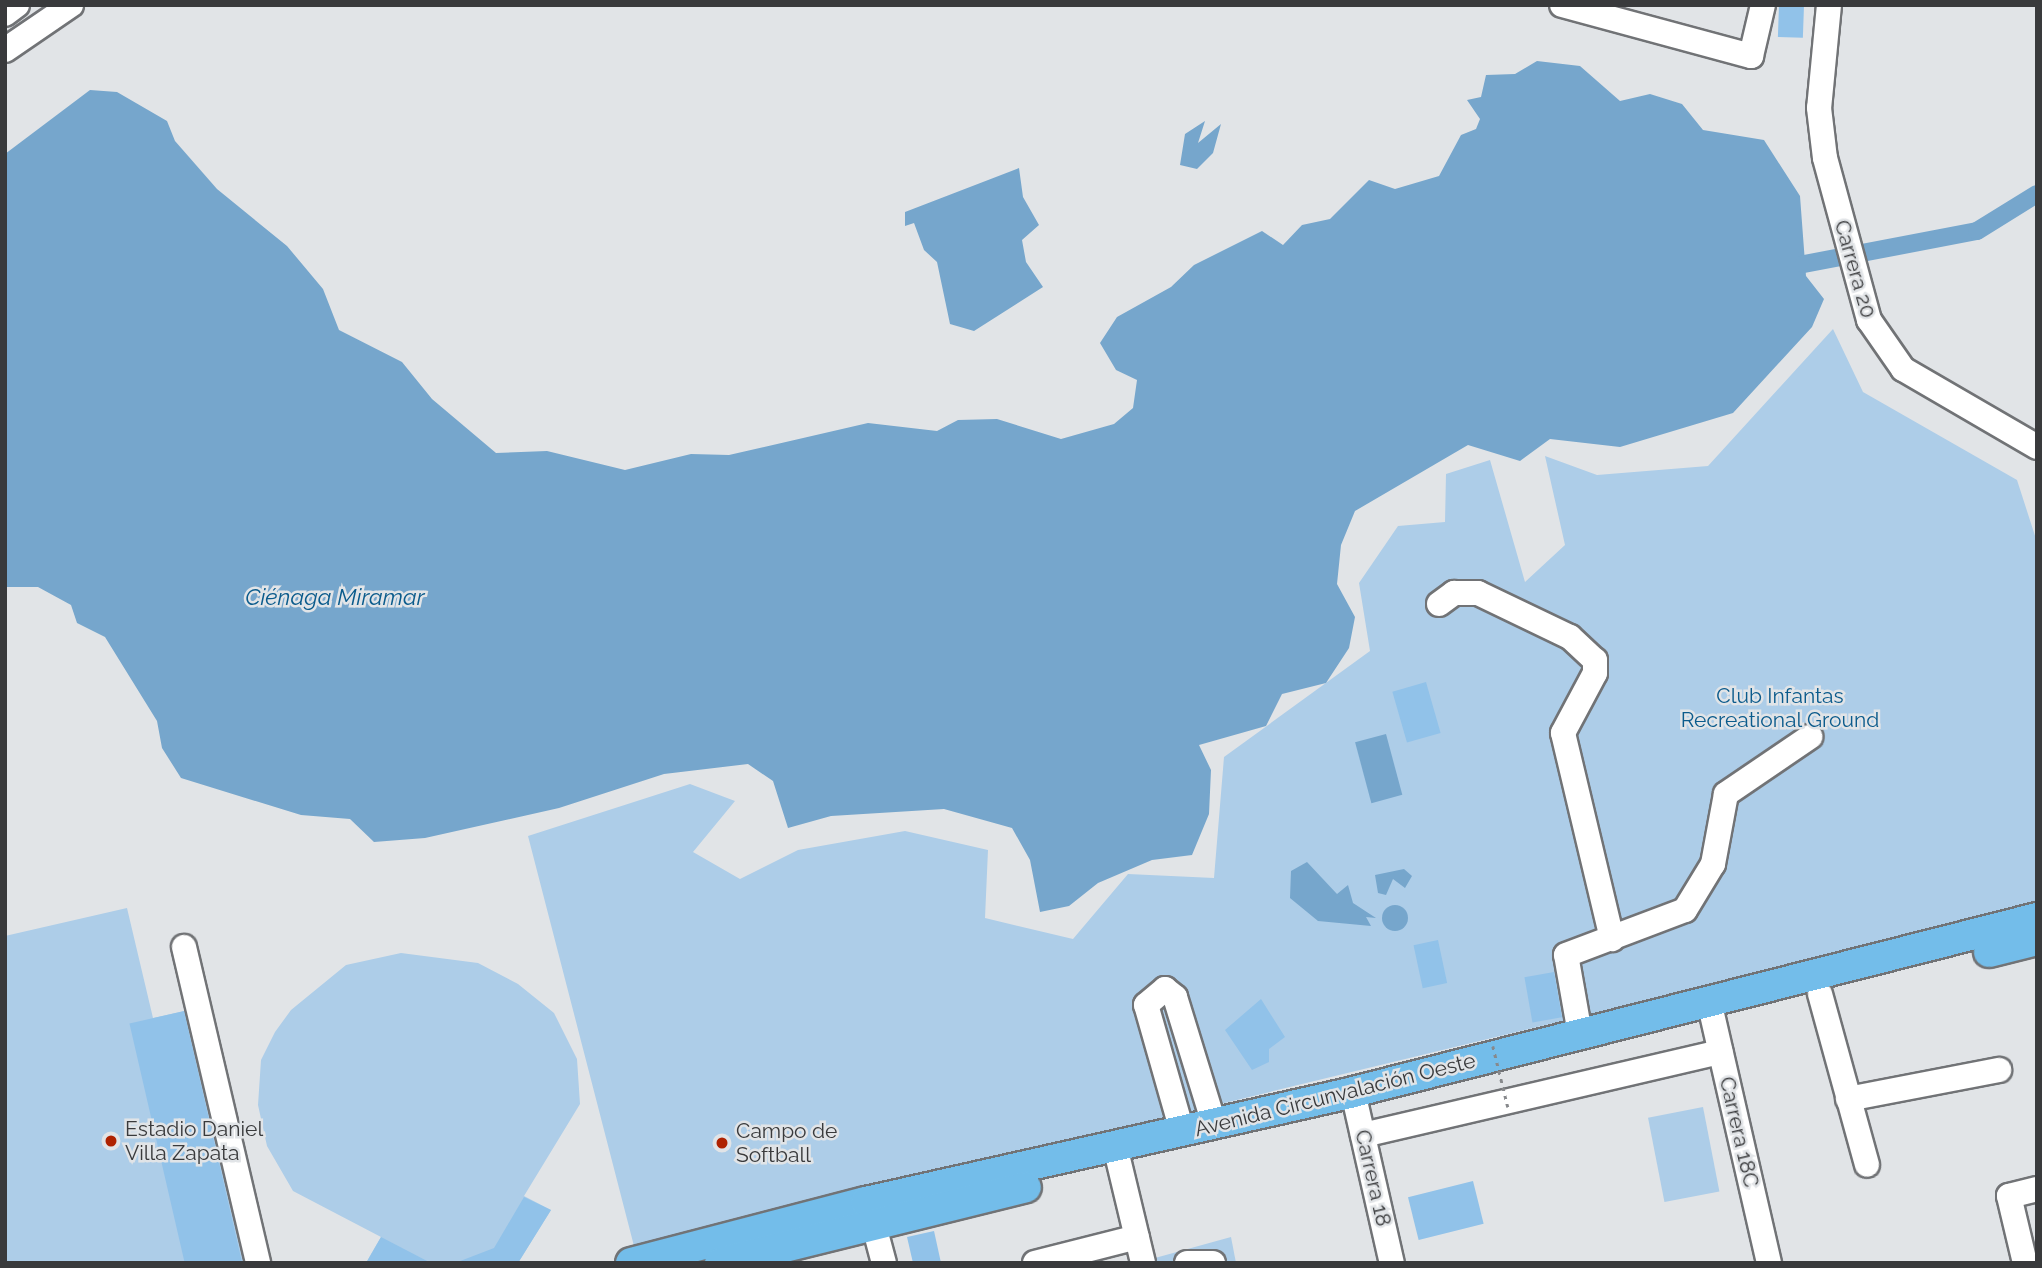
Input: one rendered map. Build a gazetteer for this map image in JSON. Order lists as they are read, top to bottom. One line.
{"streets":{"main road":["Avenida Circunvalación Oeste"],"street":["Carrera 20","Carrera 18C","Carrera 18"]},"crossings":[["Avenida Circunvalación Oeste","Carrera 18C"],["Avenida Circunvalación Oeste","Carrera 18"]],"water":["Ciénaga Miramar"],"parks":["Club Infantas Recreational Ground"],"places":["Estadio Daniel Villa Zapata","Campo de Softball"]}
